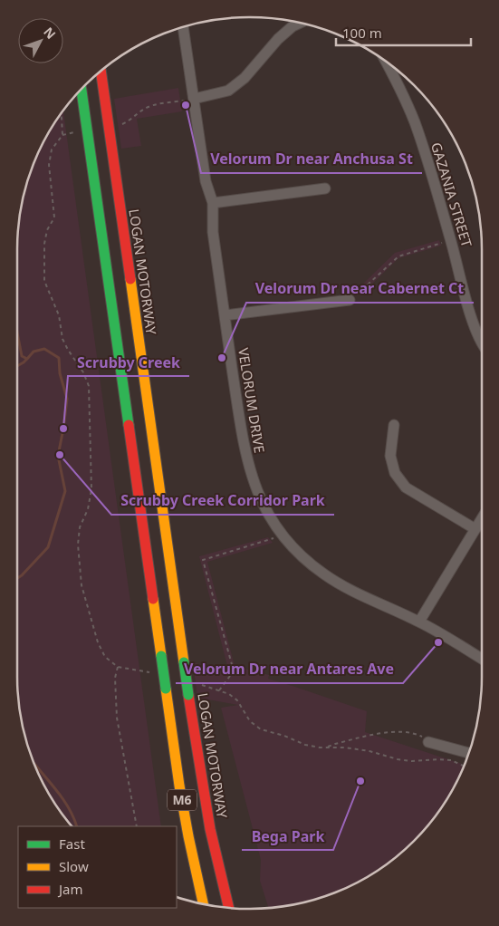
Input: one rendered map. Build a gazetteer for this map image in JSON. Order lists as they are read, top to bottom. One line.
{"streets":{"highway":["LOGAN MOTORWAY","M6"],"street":["GAZANIA STREET","VELORUM DRIVE"]},"places":["Velorum Dr near Anchusa St","Velorum Dr near Cabernet Ct","Scrubby Creek","Scrubby Creek Corridor Park","Velorum Dr near Antares Ave","Bega Park"],"legend":["Fast","Slow","Jam"],"scale_bar":"100 m","north":"top right"}
